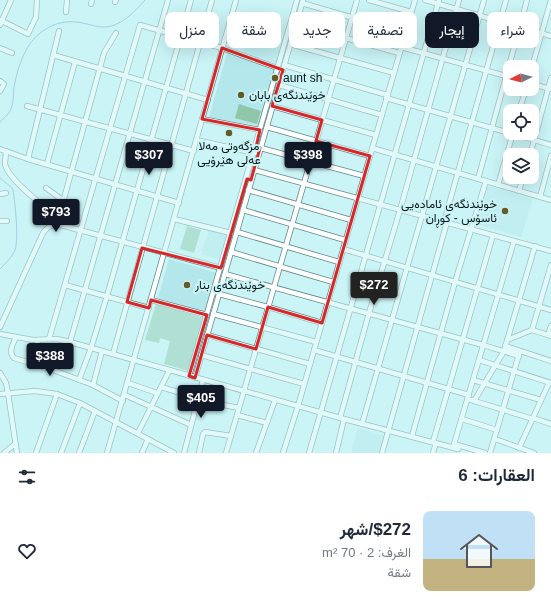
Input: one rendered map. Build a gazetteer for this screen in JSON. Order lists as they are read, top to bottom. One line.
{"places":["aunt sh","خوێندنگەی بابان","مزگەوتی مەلا عەلی هێرۆیی","خوێندنگەی ئامادەیی ئاسۆس - کوڕان","خوێندنگەی بنار"],"north":"left","page":{"chip":["شراء","إيجار","تصفية","جديد","شقة","منزل"],"price":["$307","$398","$793","$272","$388","$405"],"heading":"العقارات: 6","list":[{"name":"$272/شهر","note":"الغرف: 2 · 70 m² · شقة"}]}}
